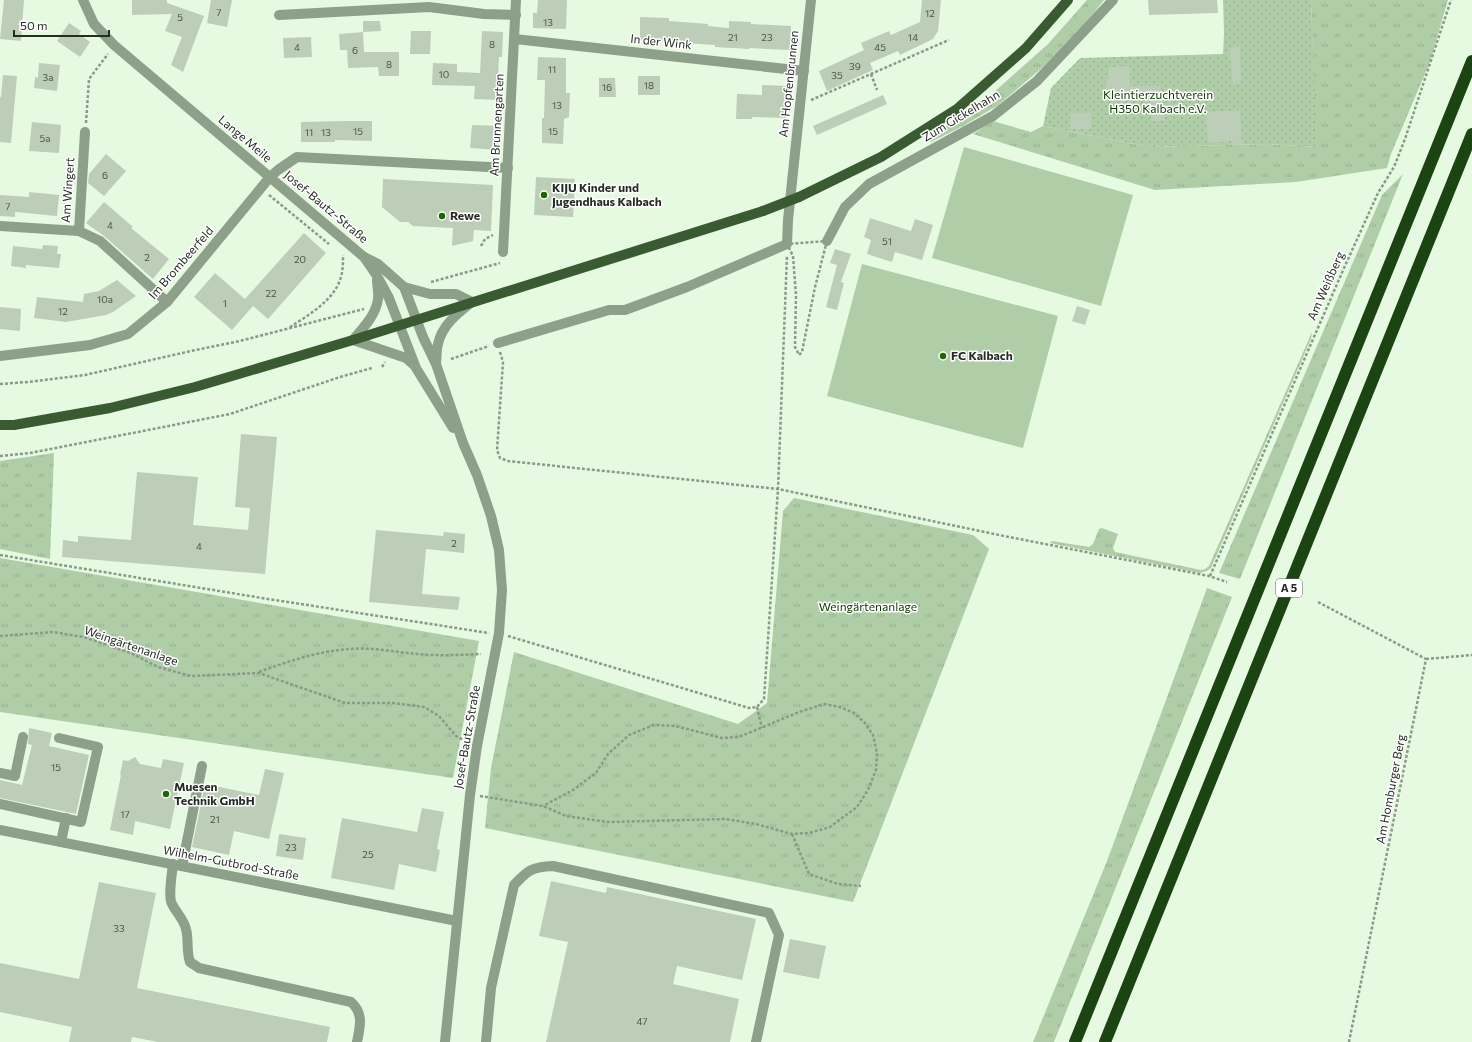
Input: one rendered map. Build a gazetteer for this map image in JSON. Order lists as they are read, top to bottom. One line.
{"streets":{"highway":["A 5"],"street":["In der Wink","Am Hopfenbrunnen","Zum Gickelhahn","Am Brunnengarten","Lange Meile","Am Wingert","Josef-Bautz-Straße","Im Brombeerfeld","Wilhelm-Gutbrod-Straße"],"path":["Am Weißberg","Weingärtenanlage","Am Homburger Berg"]},"crossings":[["In der Wink","Am Hopfenbrunnen"],["In der Wink","Am Brunnengarten"],["Am Brunnengarten","Lange Meile"],["Lange Meile","Josef-Bautz-Straße"],["Lange Meile","Im Brombeerfeld"],["Am Wingert","Im Brombeerfeld"],["Josef-Bautz-Straße","Im Brombeerfeld"],["Josef-Bautz-Straße","Weingärtenanlage"],["Josef-Bautz-Straße","Wilhelm-Gutbrod-Straße"]],"parks":["Kleintierzuchtverein H350 Kalbach e.V.","Weingärtenanlage"],"places":["KIJU Kinder und Jugendhaus Kalbach","Rewe","FC Kalbach","Muesen Technik GmbH"],"house_numbers":["7","12","5","13","21","23","14","8","4","45","6","8","39","11","10","35","3a","18","16","13","15","15","11","13","5a","6","7","4","51","2","20","22","10a","1","12","2","4","15","17","21","23","25","33","47"],"scale_bar":"50 m"}
